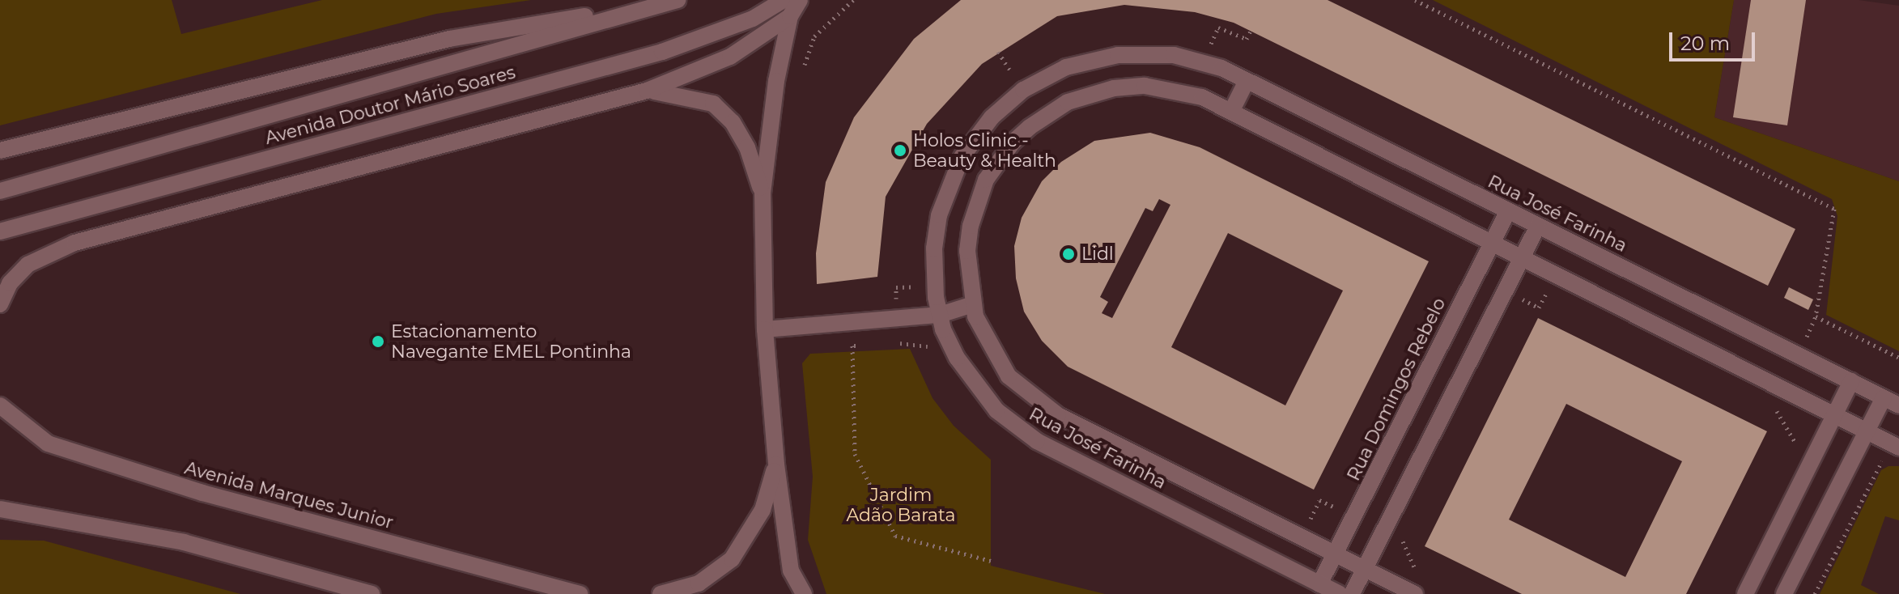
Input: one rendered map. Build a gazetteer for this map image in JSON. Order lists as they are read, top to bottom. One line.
{"streets":{"street":["Avenida Doutor Mário Soares","Rua José Farinha","Rua Domingos Rebelo","Avenida Marques Junior"]},"crossings":[["Rua José Farinha","Rua Domingos Rebelo"]],"parks":["Jardim Adão Barata"],"places":["Holos Clinic - Beauty & Health","Lidl","Estacionamento Navegante EMEL Pontinha"],"scale_bar":"20 m"}
